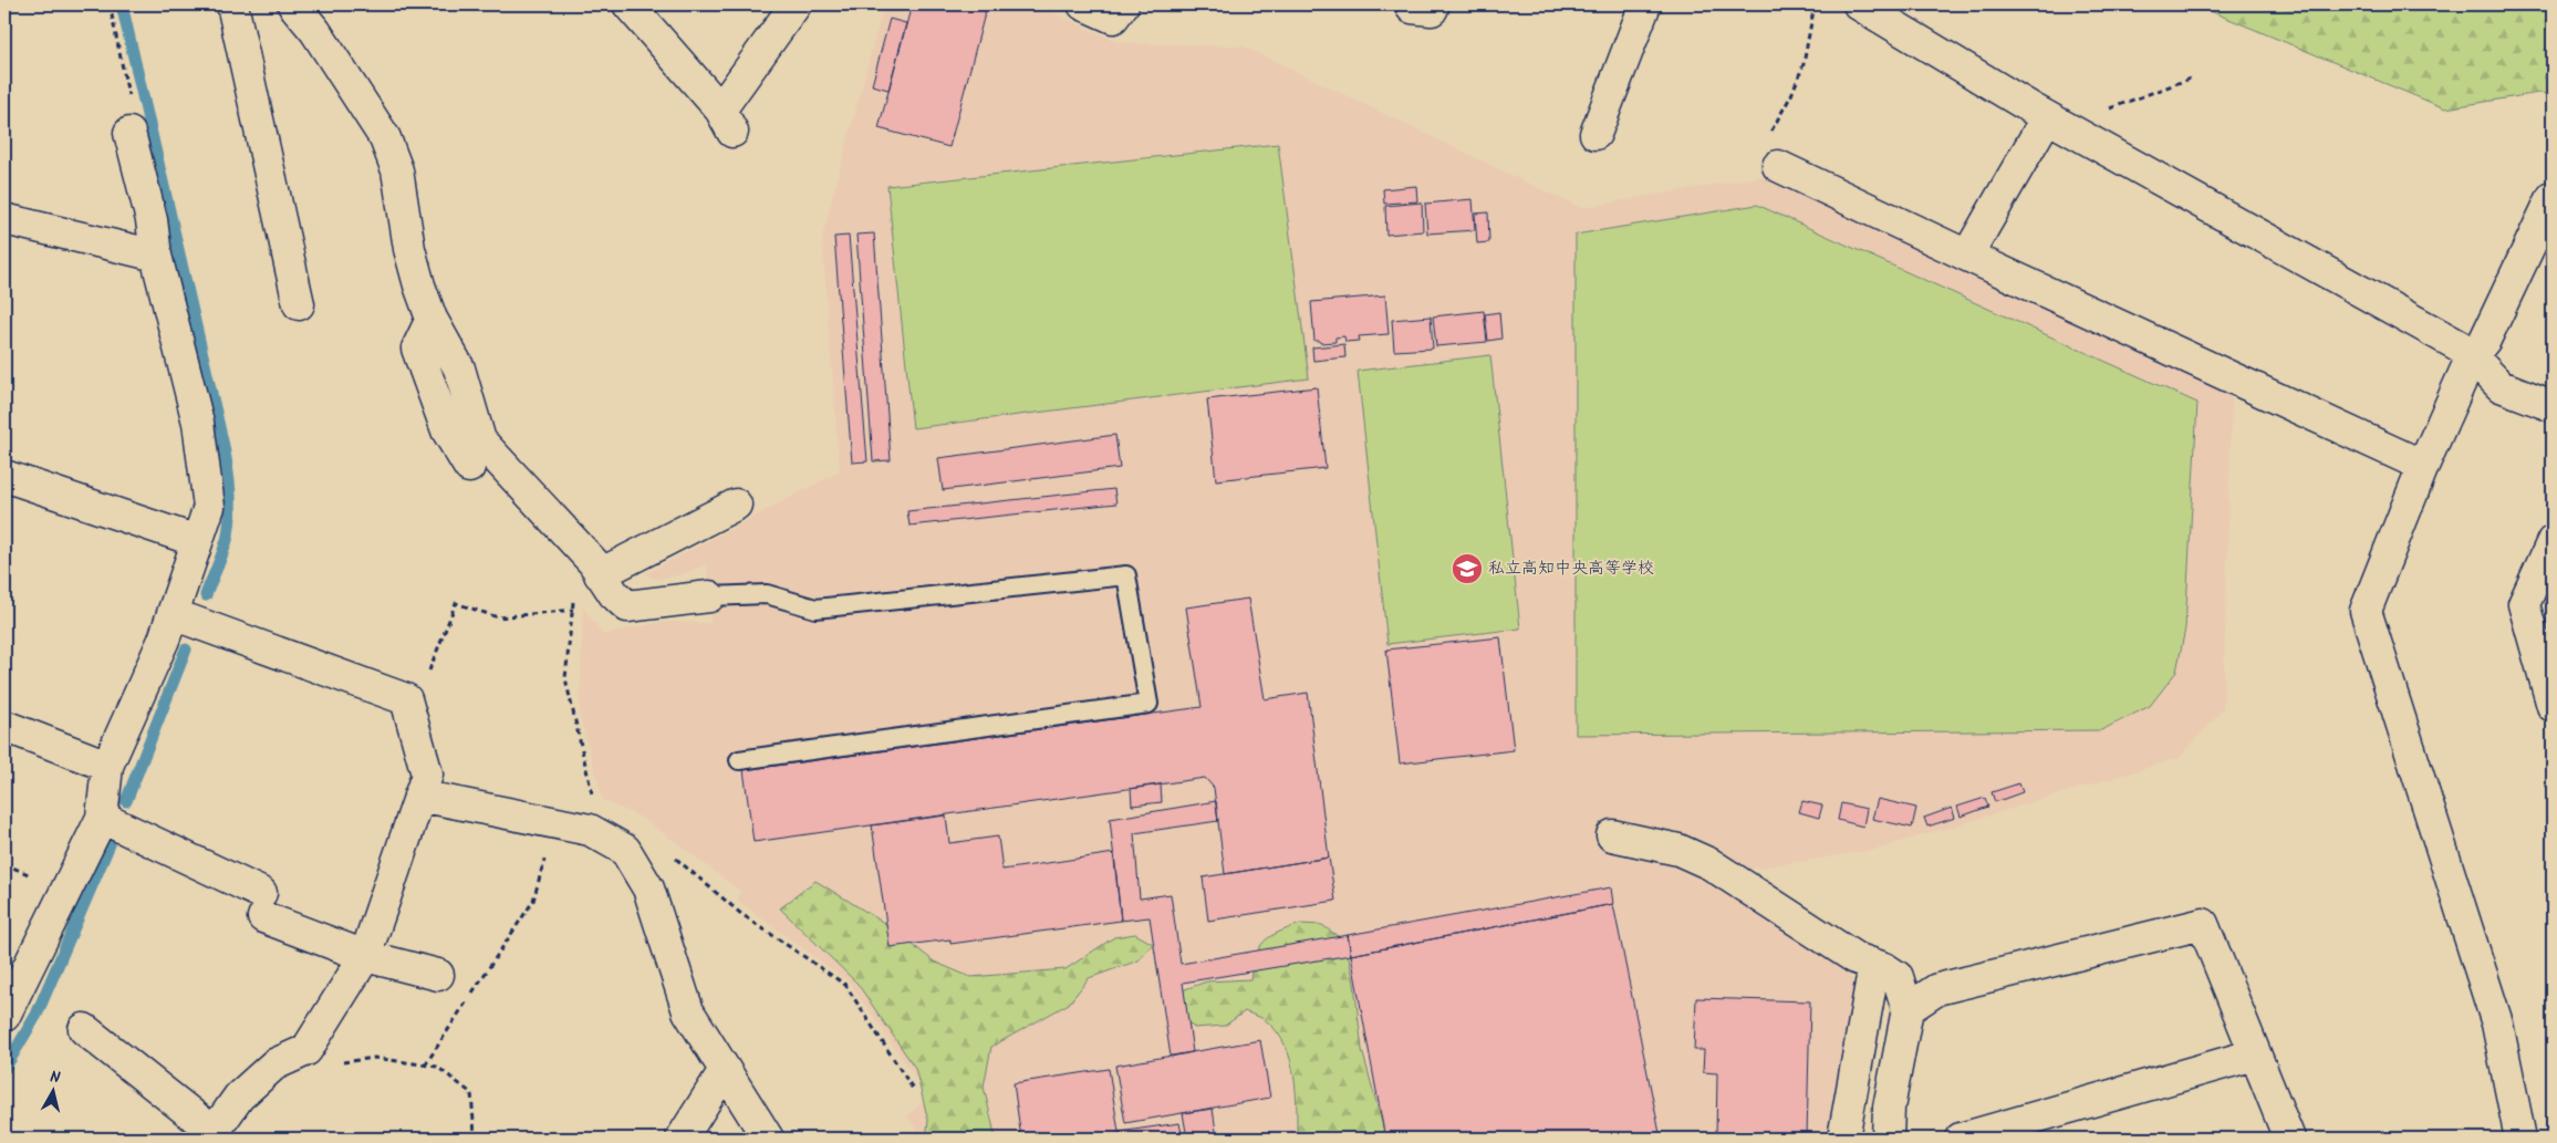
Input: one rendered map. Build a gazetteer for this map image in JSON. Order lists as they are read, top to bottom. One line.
{"places":{"school or university":["私立高知中央高等学校"]},"north":"top"}
